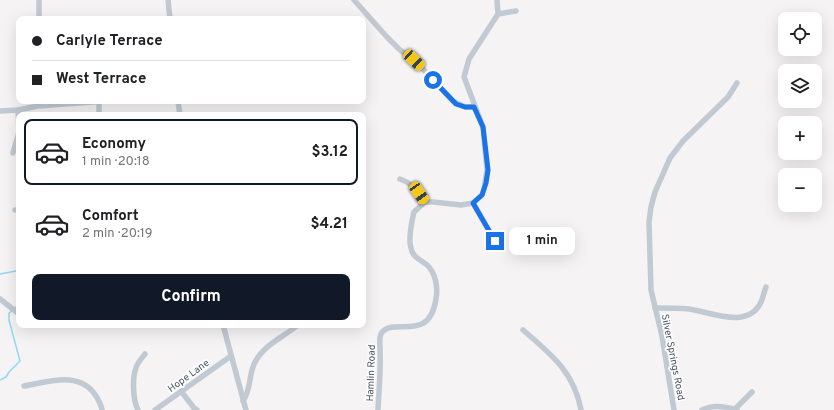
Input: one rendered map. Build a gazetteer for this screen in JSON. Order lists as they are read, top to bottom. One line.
{"streets":{"street":["Silver Springs Road","Hamlin Road","Hope Lane"]},"page":{"map_buttons":["+","−"],"banner":["Carlyle Terrace","West Terrace"],"list":[{"name":"Economy","note":"1 min · 20:18","value":"$3.12"},{"name":"Comfort","note":"2 min · 20:19","value":"$4.21"}],"bubble":"1 min","buttons":"Confirm"}}
